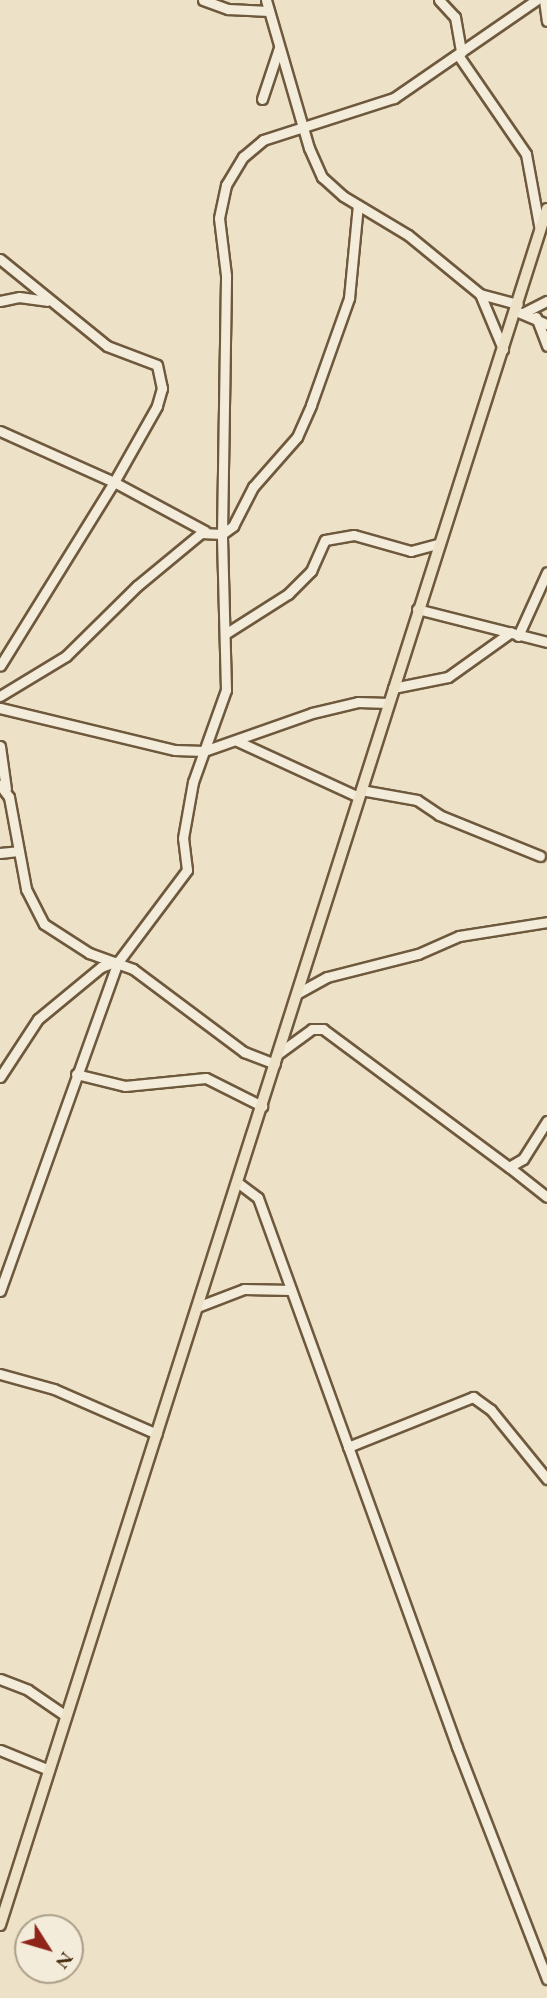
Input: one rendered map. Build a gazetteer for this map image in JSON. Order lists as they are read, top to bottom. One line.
{"north":"bottom right"}
